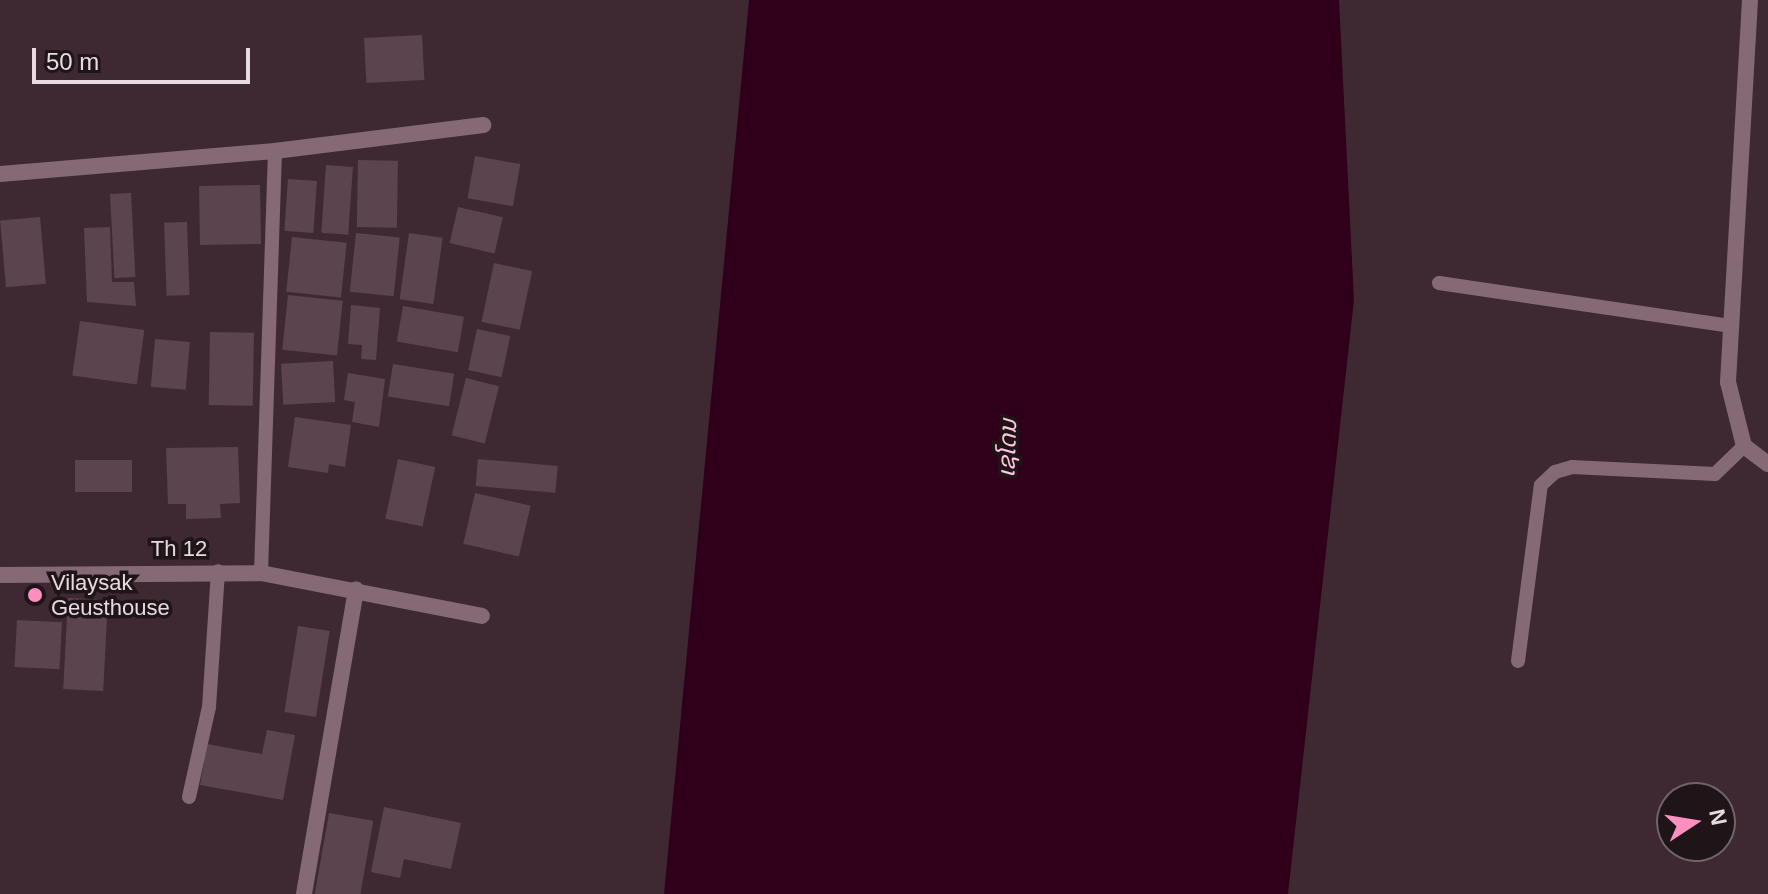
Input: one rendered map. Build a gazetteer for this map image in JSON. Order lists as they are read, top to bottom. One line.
{"streets":{"street":["Th 12"]},"water":["ເຊໂດນ"],"places":["Vilaysak Geusthouse"],"scale_bar":"50 m","north":"right"}
